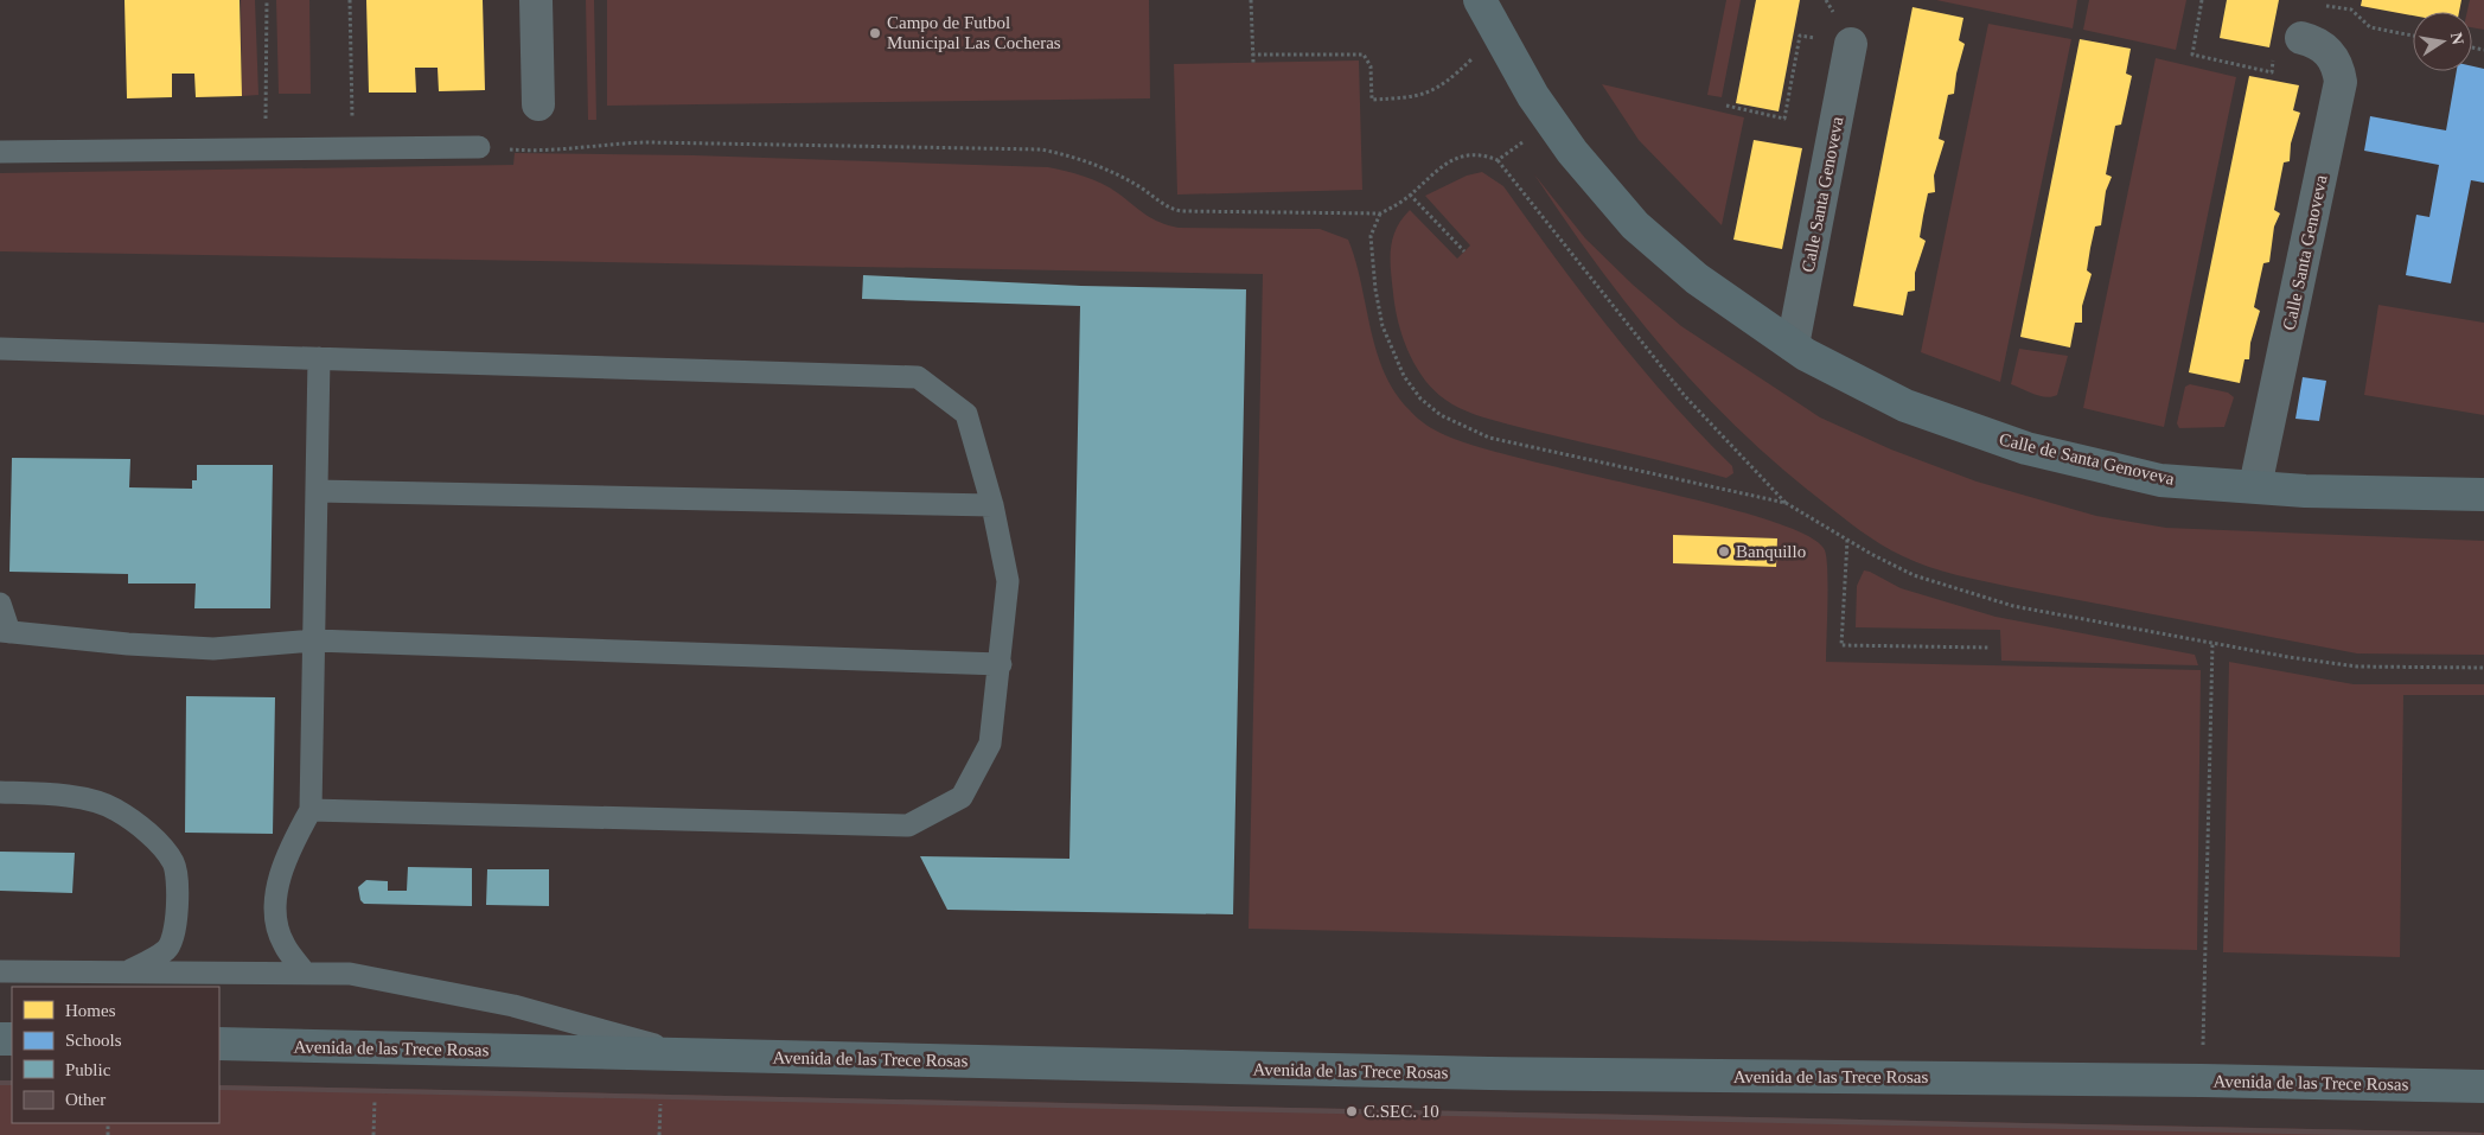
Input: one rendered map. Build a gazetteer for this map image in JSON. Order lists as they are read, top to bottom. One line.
{"streets":{"street":["Calle Santa Genoveva","Calle de Santa Genoveva","Avenida de las Trece Rosas"]},"crossings":[["Calle Santa Genoveva","Calle de Santa Genoveva"]],"places":["Campo de Futbol Municipal Las Cocheras","Banquillo","C.SEC. 10"],"legend":["Homes","Schools","Public","Other"],"north":"right"}
